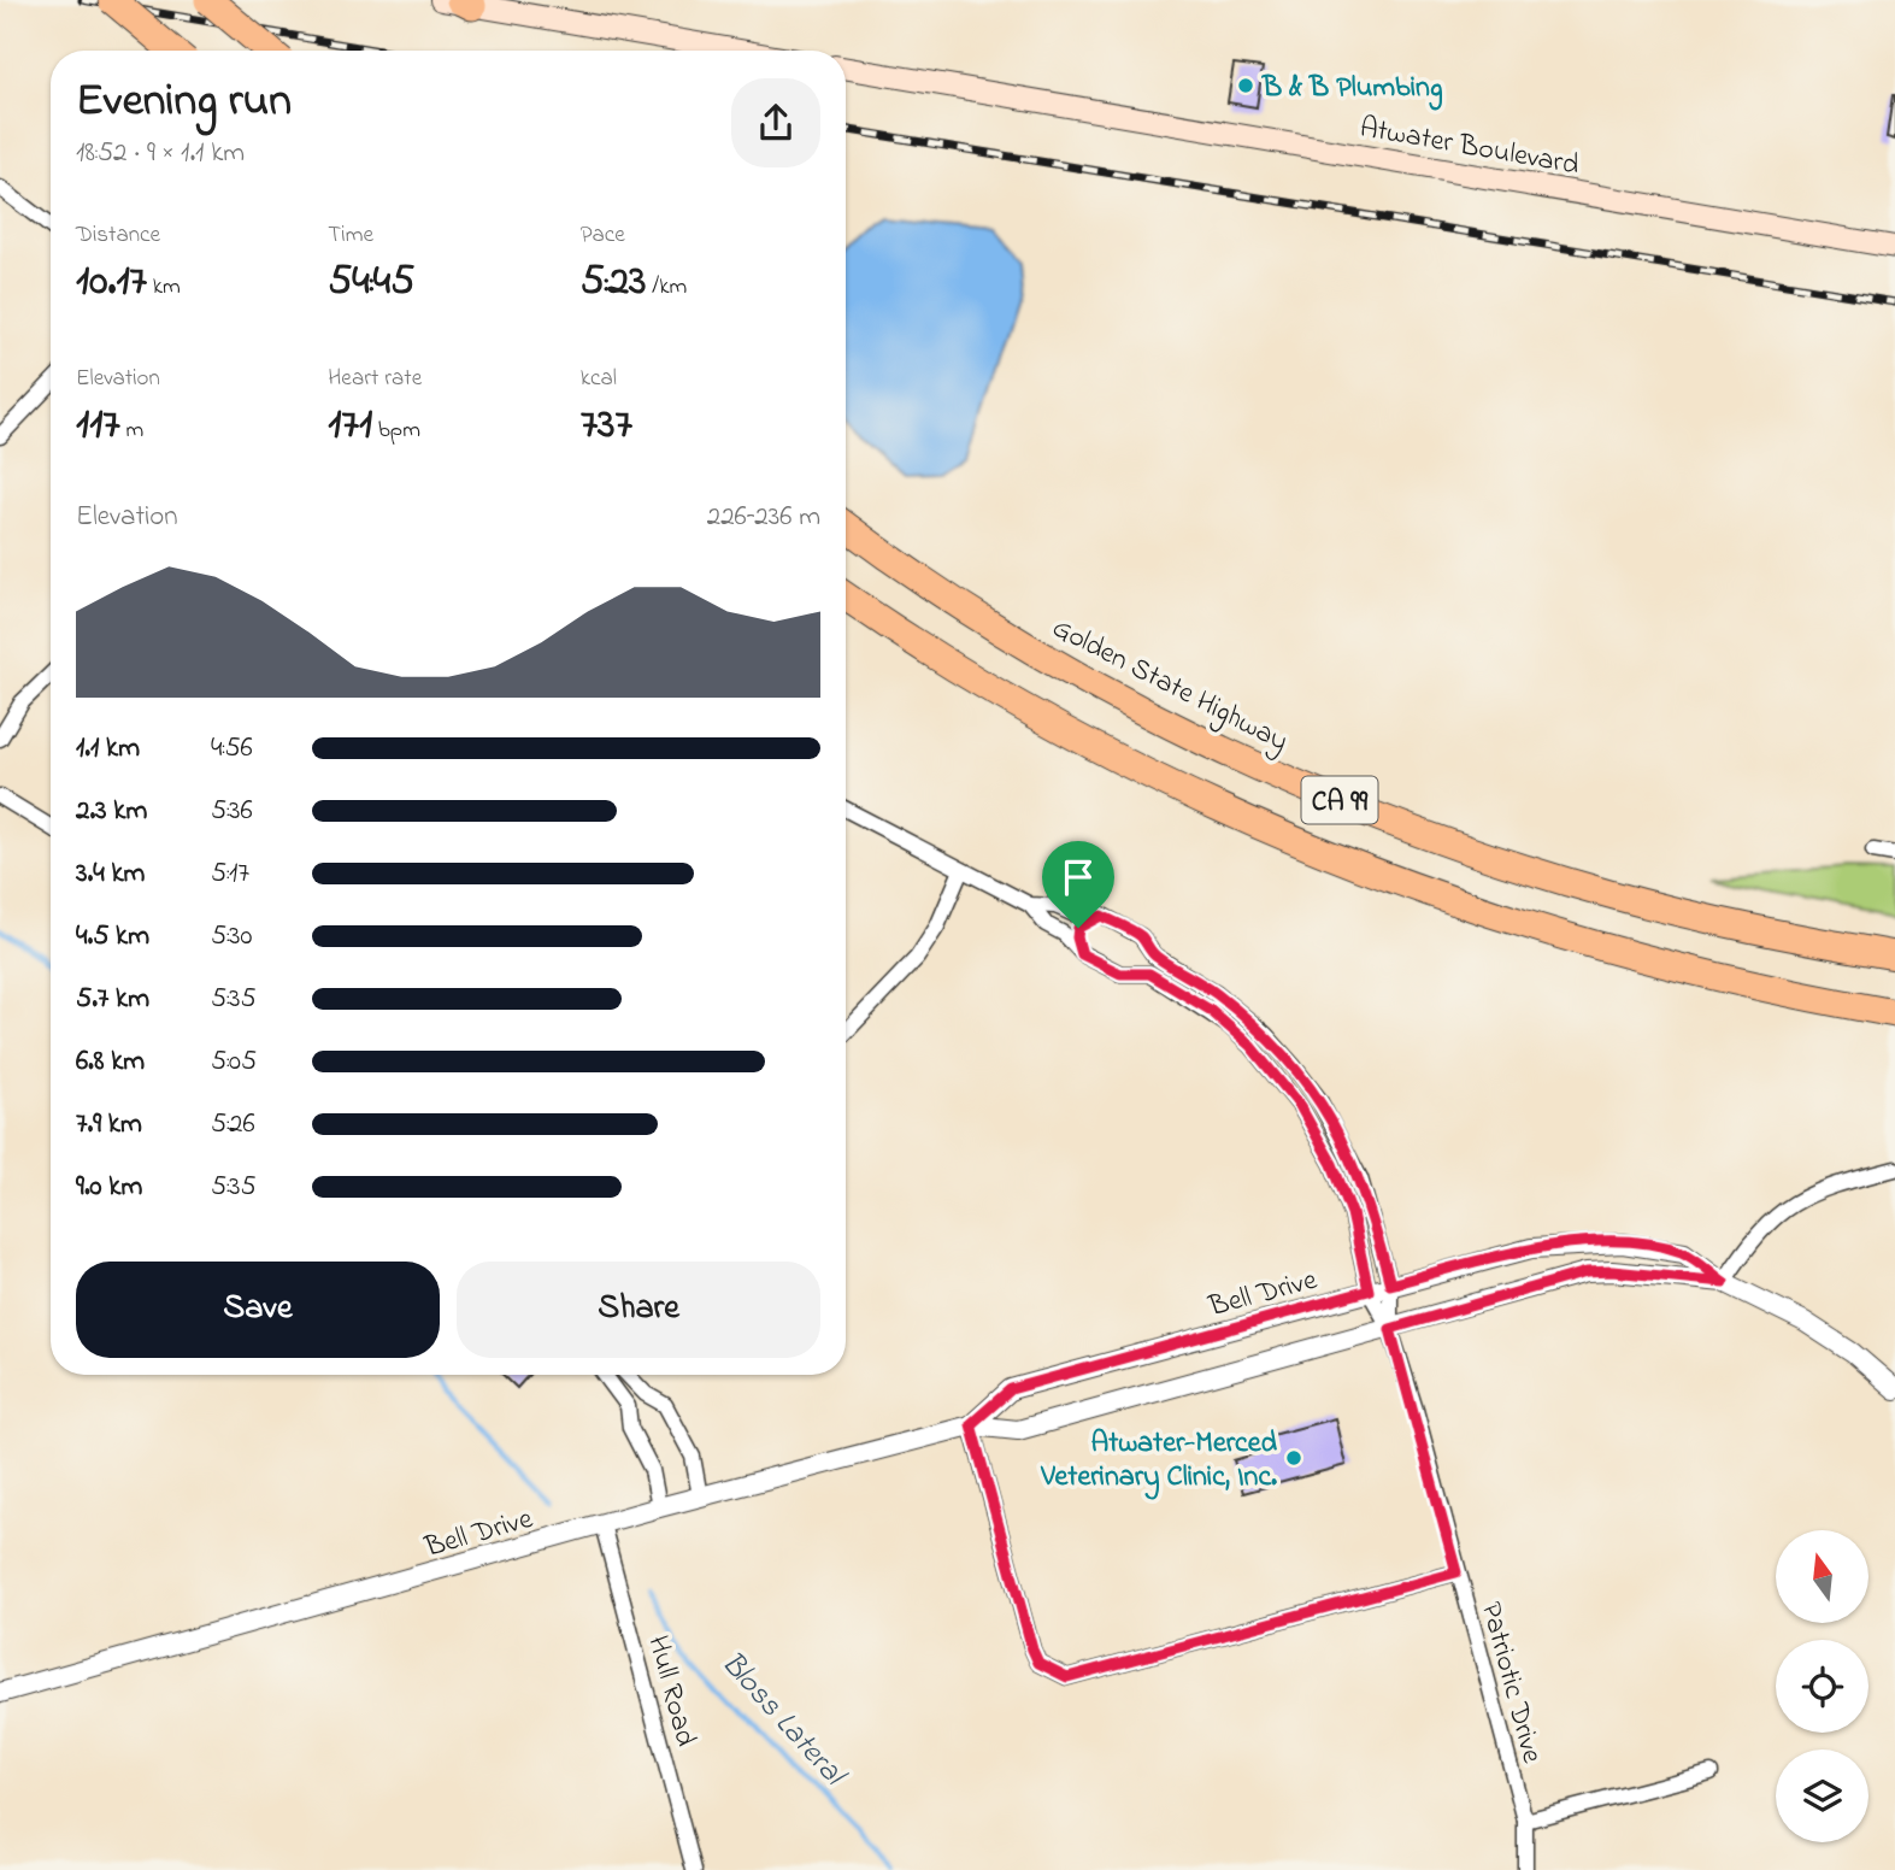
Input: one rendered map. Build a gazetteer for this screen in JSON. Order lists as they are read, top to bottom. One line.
{"streets":{"highway":["Golden State Highway","CA 99"],"main road":["Atwater Boulevard"],"street":["Bell Drive","Patriotic Drive","Hull Road"]},"crossings":[["Bell Drive","Patriotic Drive"],["Bell Drive","Hull Road"]],"water":["Bloss Lateral"],"places":["B & B Plumbing","Atwater-Merced Veterinary Clinic, Inc."],"north":"top","page":{"heading":["Evening run","18:52 · 9 × 1.1 km"],"stats":[["Distance","10.17 km"],["Time","54:45"],["Pace","5:23 /km"],["Elevation","117 m"],["Heart rate","171 bpm"],["kcal","737"]],"chart":["Elevation","226–236 m"],"list":[{"name":"1.1 km","note":"4:56"},{"name":"2.3 km","note":"5:36"},{"name":"3.4 km","note":"5:17"},{"name":"4.5 km","note":"5:30"},{"name":"5.7 km","note":"5:35"},{"name":"6.8 km","note":"5:05"},{"name":"7.9 km","note":"5:26"},{"name":"9.0 km","note":"5:35"}],"buttons":["Save","Share"]}}
